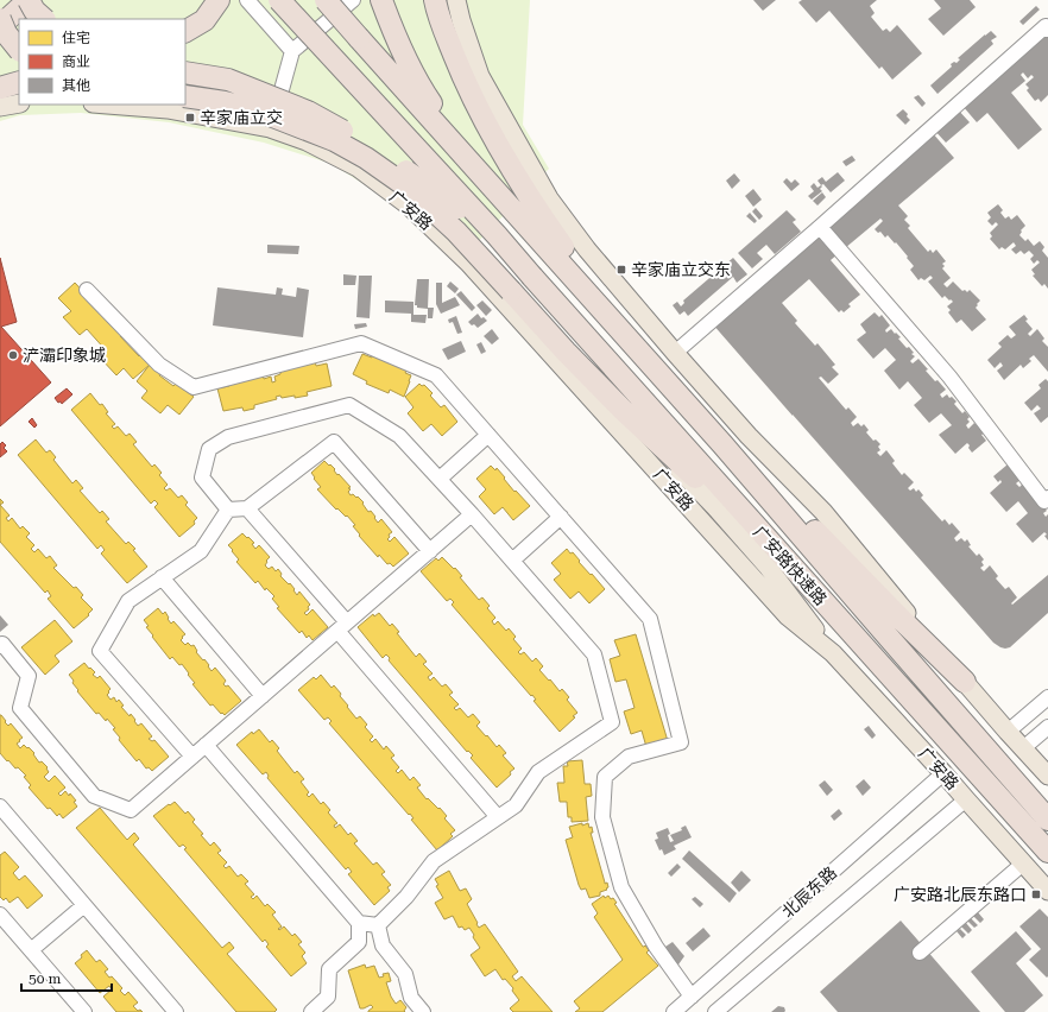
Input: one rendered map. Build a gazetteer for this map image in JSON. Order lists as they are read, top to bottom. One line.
{"streets":{"highway":["广安路快速路"],"main road":["广安路"],"street":["北辰东路"]},"crossings":[["广安路","北辰东路"]],"places":{"transit":["辛家庙立交","辛家庙立交东","广安路北辰东路口"],"other":["浐灞印象城"]},"legend":["住宅","商业","其他"],"scale_bar":"50 m"}
